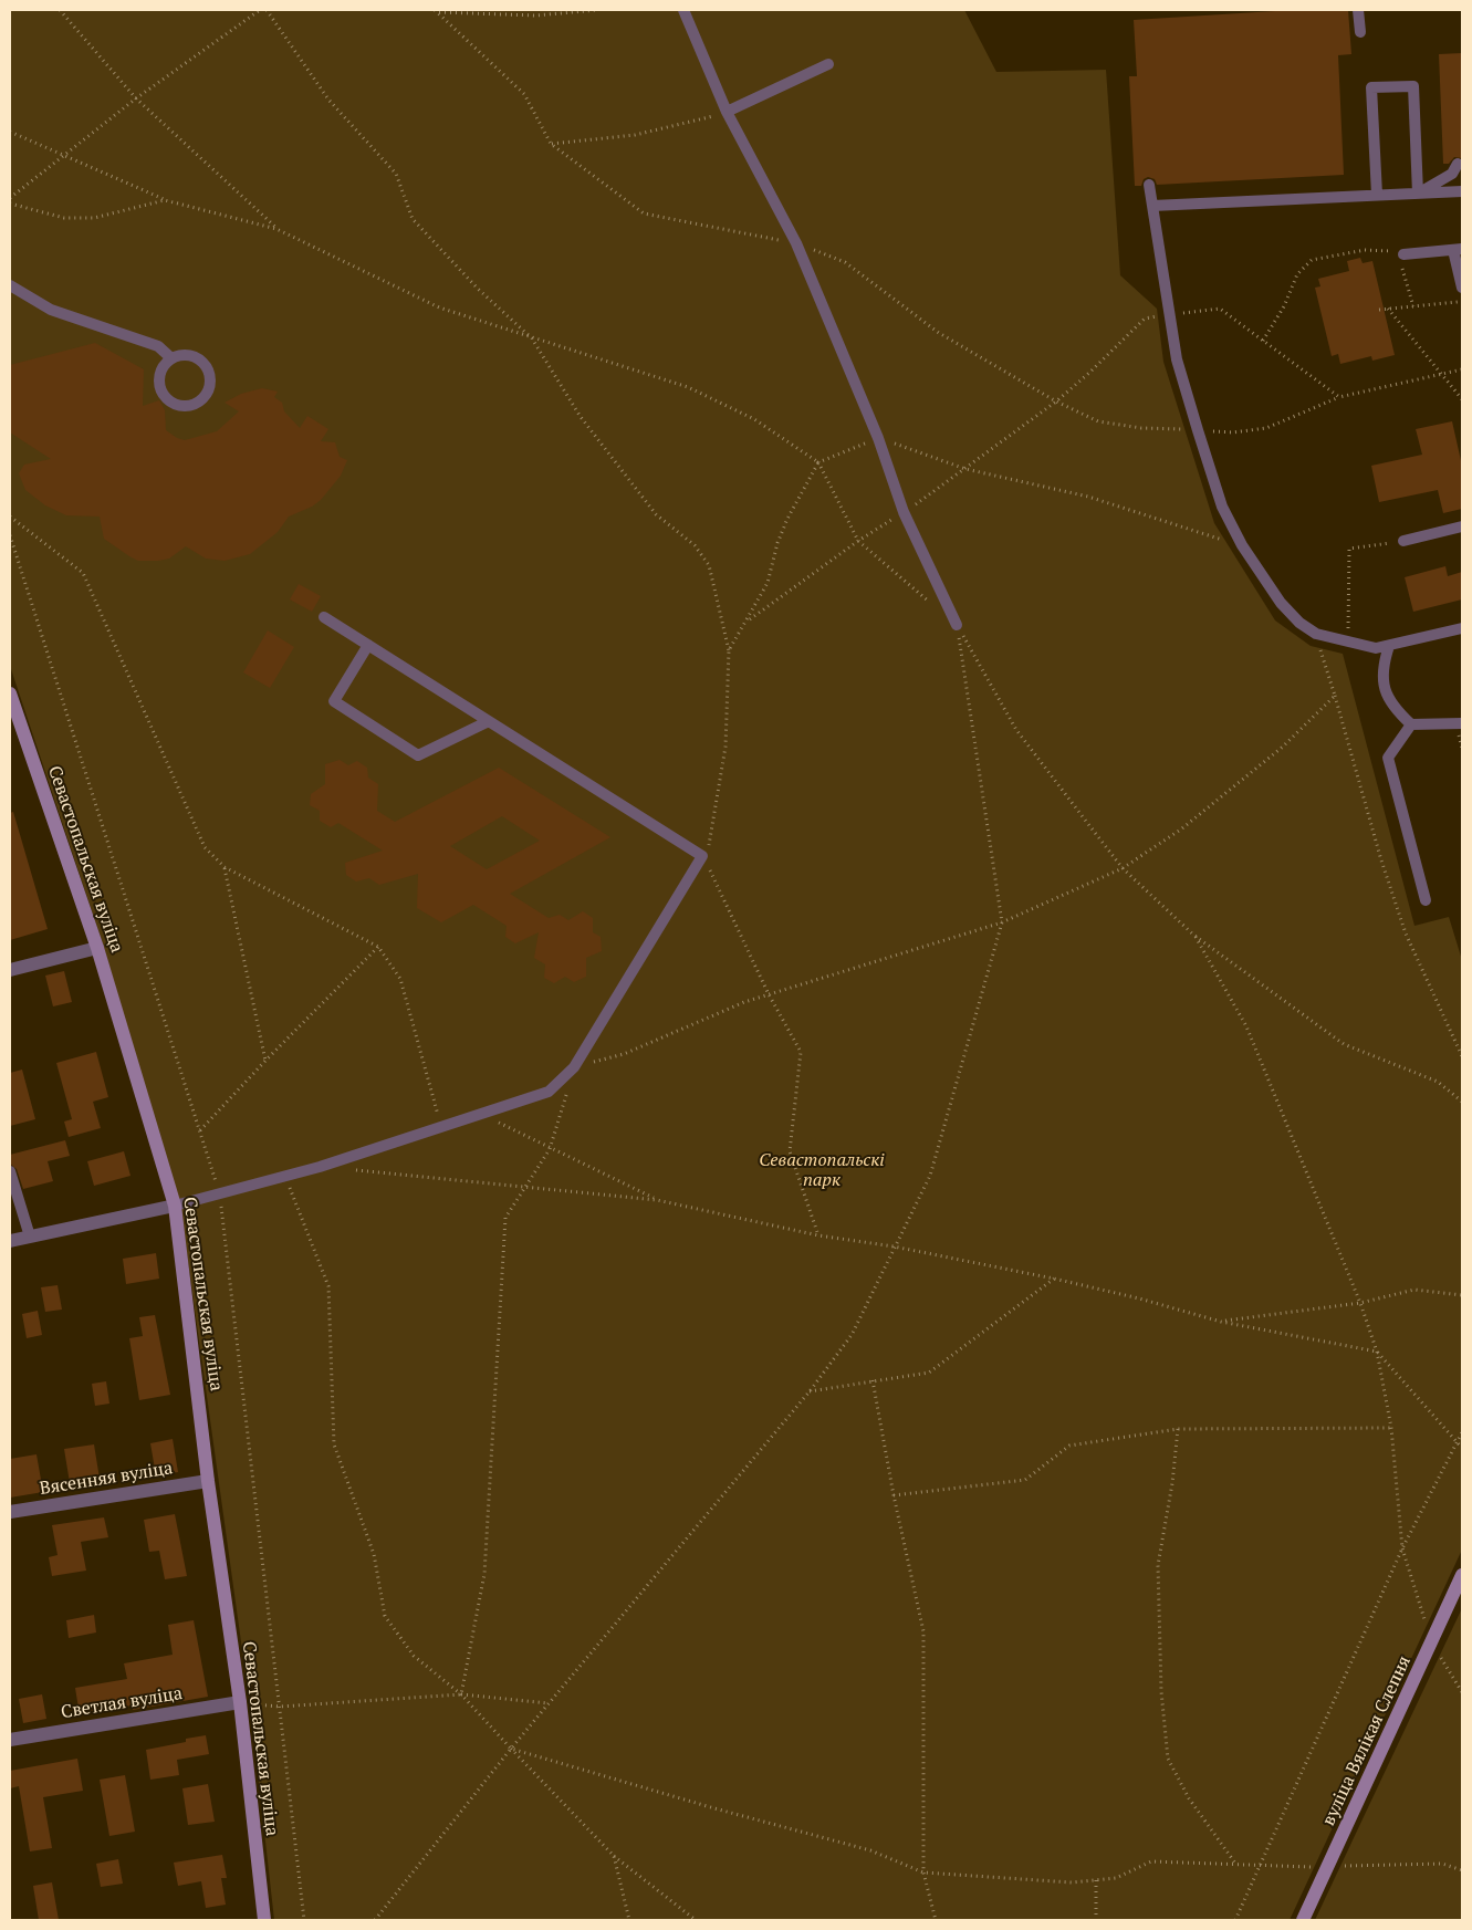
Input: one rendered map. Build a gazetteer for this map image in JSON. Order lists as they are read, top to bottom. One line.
{"streets":{"street":["Севастопальская вуліца","Вясенняя вуліца","Светлая вуліца","вуліца Вялікая Слепня"]},"crossings":[["Севастопальская вуліца","Вясенняя вуліца"],["Севастопальская вуліца","Светлая вуліца"]],"parks":["Севастопальскі парк"]}
